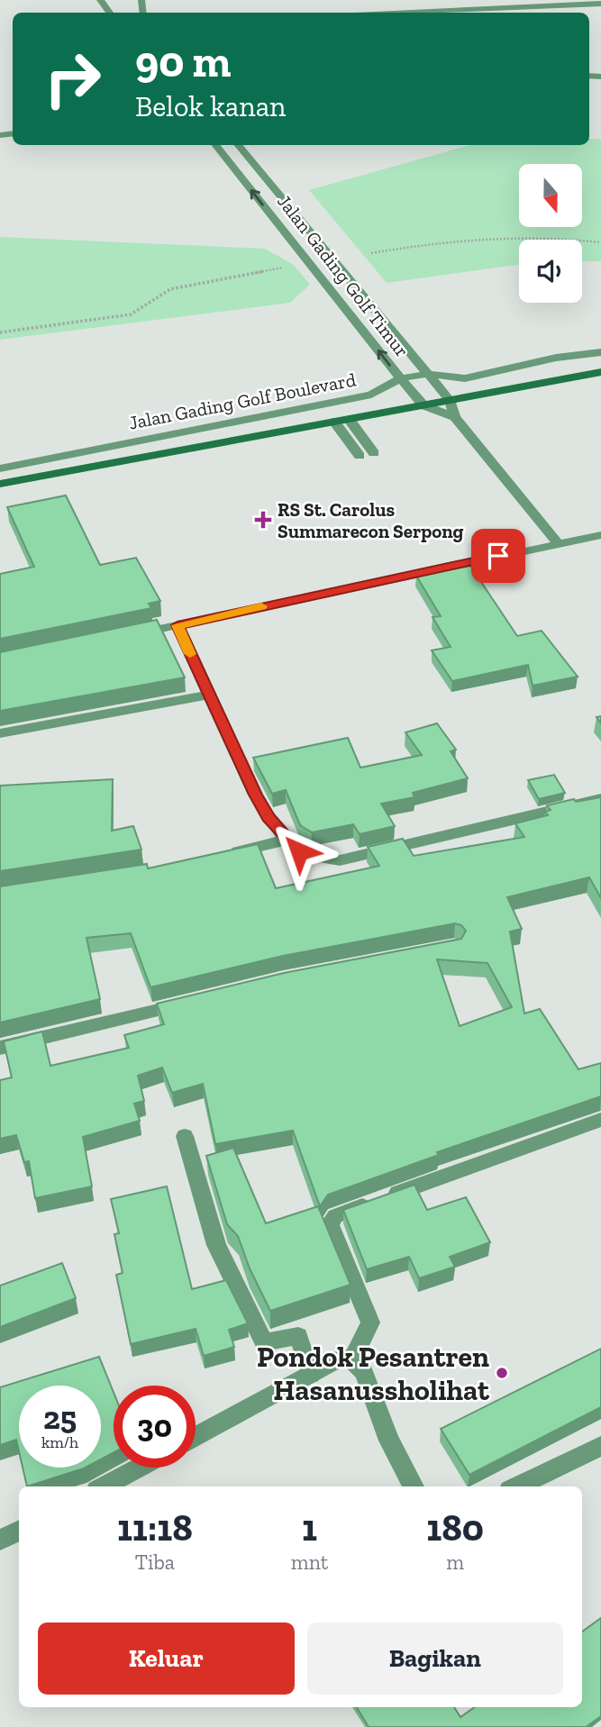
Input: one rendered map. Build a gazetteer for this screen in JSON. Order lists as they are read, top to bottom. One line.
{"streets":{"main road":["Jalan Gading Golf Boulevard"],"street":["Jalan Gading Golf Timur"]},"crossings":[["Jalan Gading Golf Timur","Jalan Gading Golf Boulevard"]],"places":{"health":["RS St. Carolus Summarecon Serpong"],"other":["Pondok Pesantren Hasanussholihat"]},"north":"bottom","page":{"turn":["90 m","Belok kanan"],"speed":"25 km/h","limit":"30","eta":["11:18","Tiba","1","mnt","180","m"],"buttons":["Keluar","Bagikan"]}}
